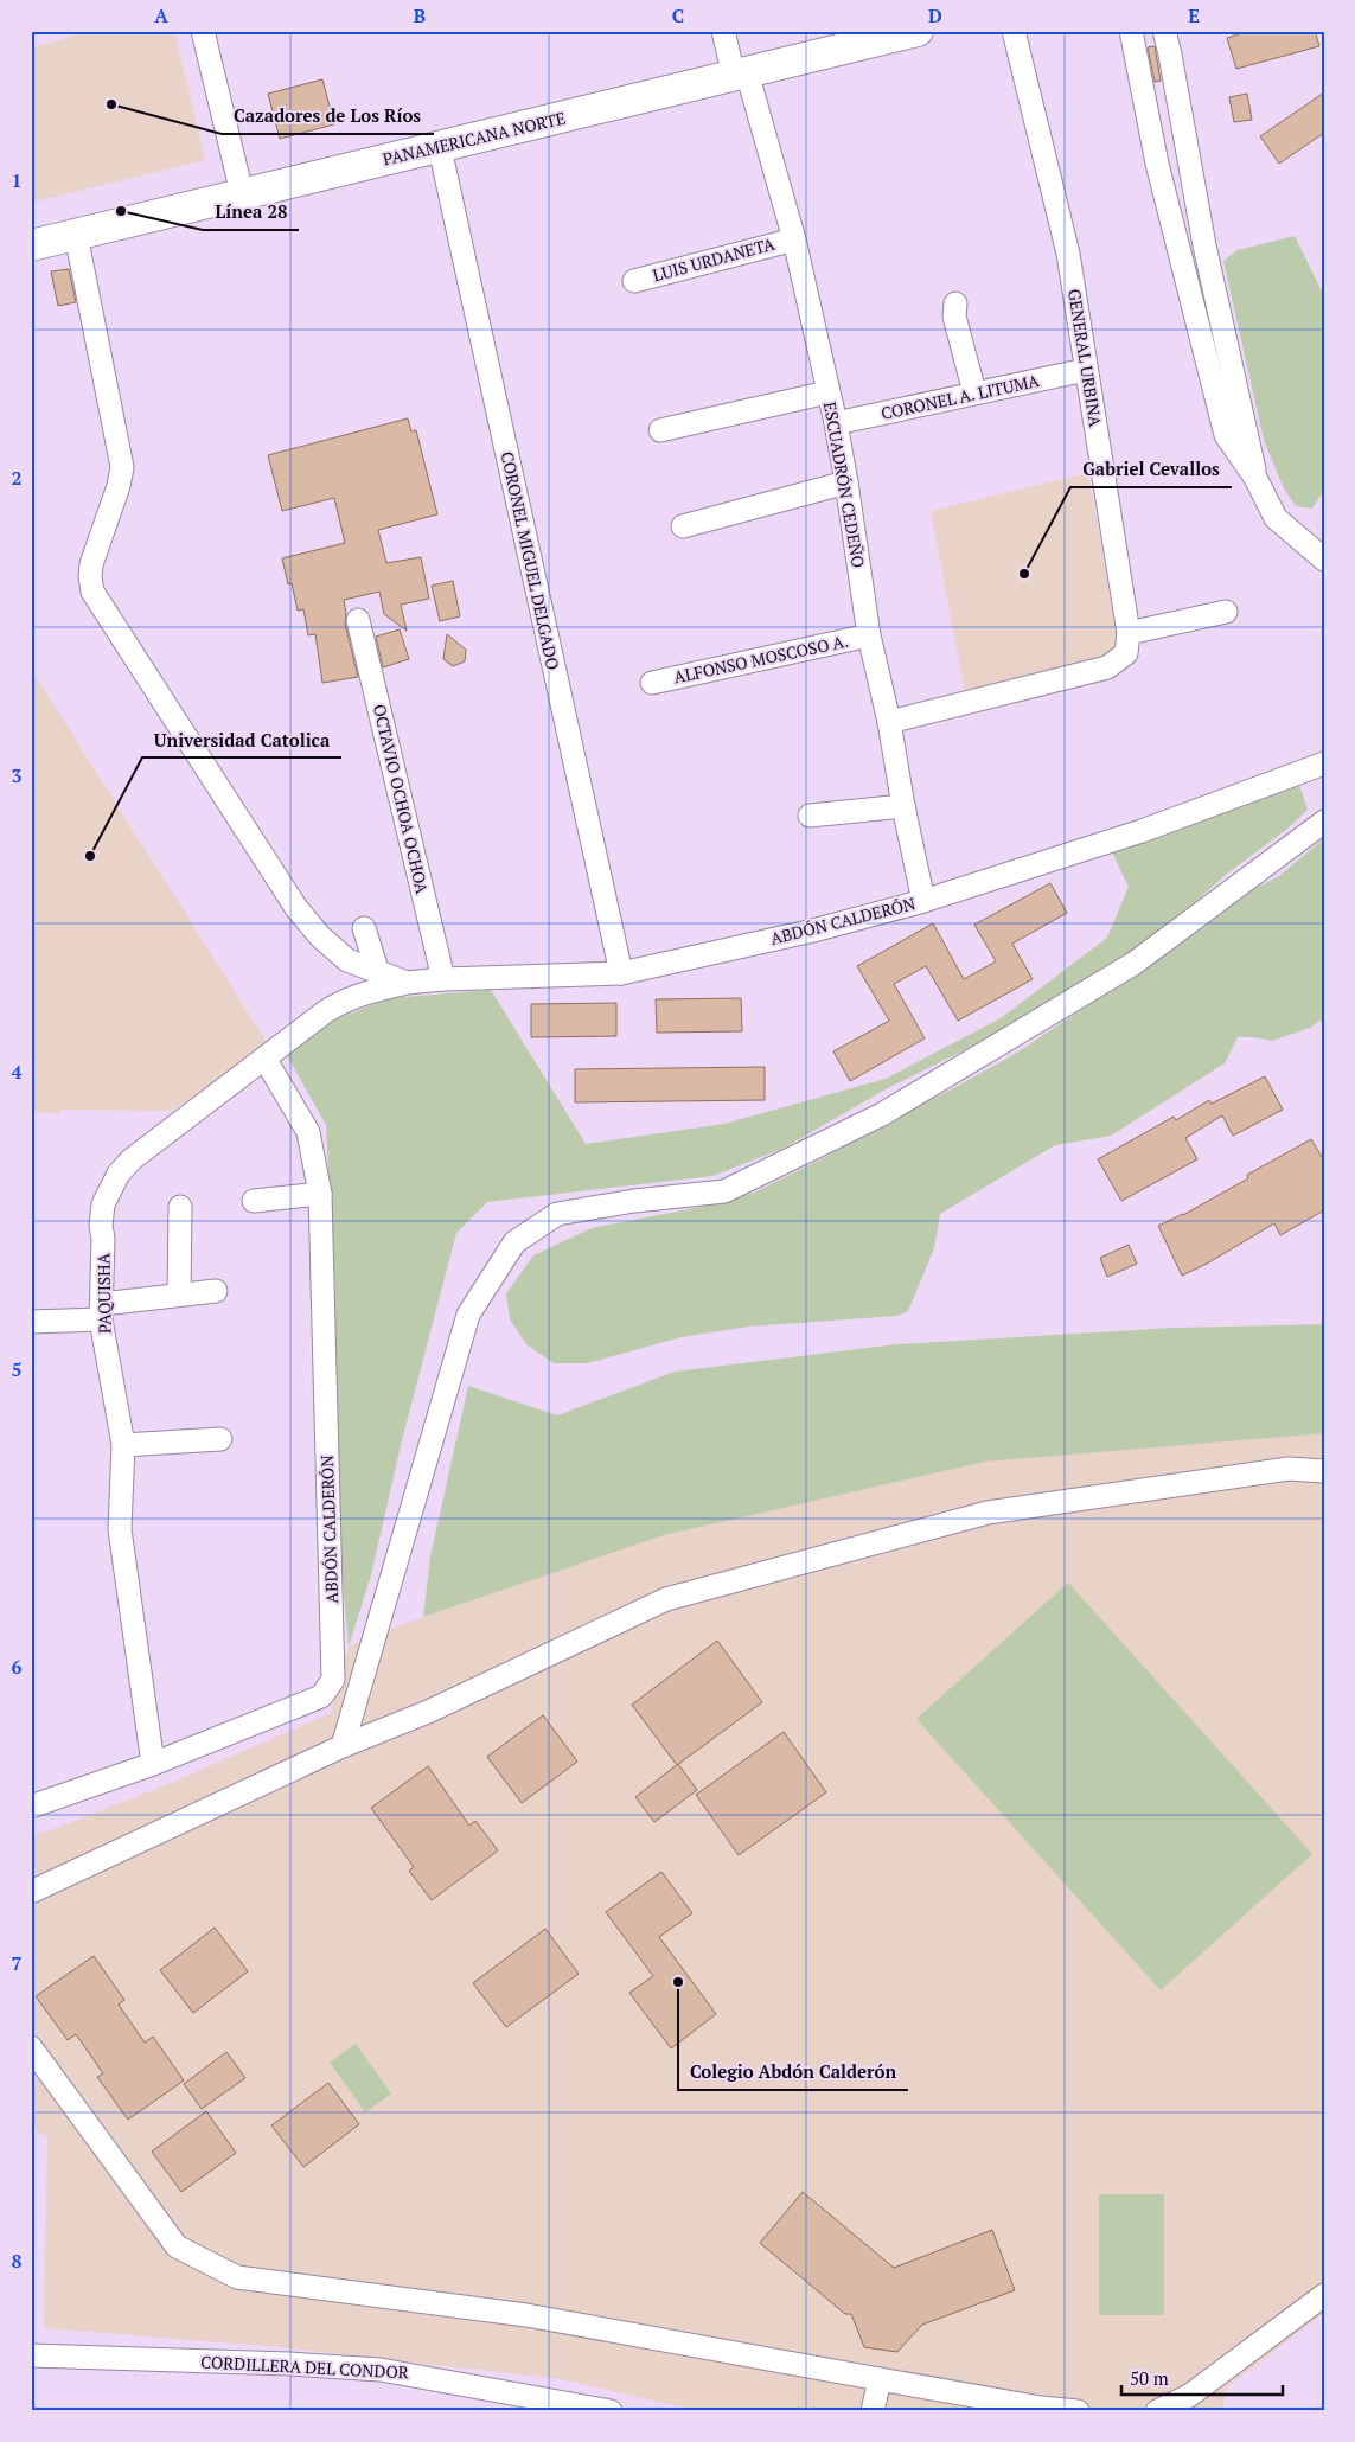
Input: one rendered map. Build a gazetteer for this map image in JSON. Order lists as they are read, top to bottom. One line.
{"streets":{"main road":["PANAMERICANA NORTE"],"street":["LUIS URDANETA","GENERAL URBINA","CORONEL A. LITUMA","ESCUADRÓN CEDEÑO","CORONEL MIGUEL DELGADO","ALFONSO MOSCOSO A.","OCTAVIO OCHOA OCHOA","ABDÓN CALDERÓN","PAQUISHA","CORDILLERA DEL CONDOR"]},"crossings":[["PANAMERICANA NORTE","ESCUADRÓN CEDEÑO"],["PANAMERICANA NORTE","CORONEL MIGUEL DELGADO"],["PANAMERICANA NORTE","ABDÓN CALDERÓN"],["LUIS URDANETA","ESCUADRÓN CEDEÑO"],["GENERAL URBINA","CORONEL A. LITUMA"],["CORONEL A. LITUMA","ESCUADRÓN CEDEÑO"],["ESCUADRÓN CEDEÑO","ALFONSO MOSCOSO A."],["ESCUADRÓN CEDEÑO","ABDÓN CALDERÓN"],["CORONEL MIGUEL DELGADO","ABDÓN CALDERÓN"],["OCTAVIO OCHOA OCHOA","ABDÓN CALDERÓN"],["ABDÓN CALDERÓN","PAQUISHA"]],"places":["Cazadores de Los Ríos","Línea 28","Gabriel Cevallos","Universidad Catolica","Colegio Abdón Calderón"],"scale_bar":"50 m","grid":{"columns":["A","B","C","D","E"],"rows":["1","2","3","4","5","6","7","8"]}}
